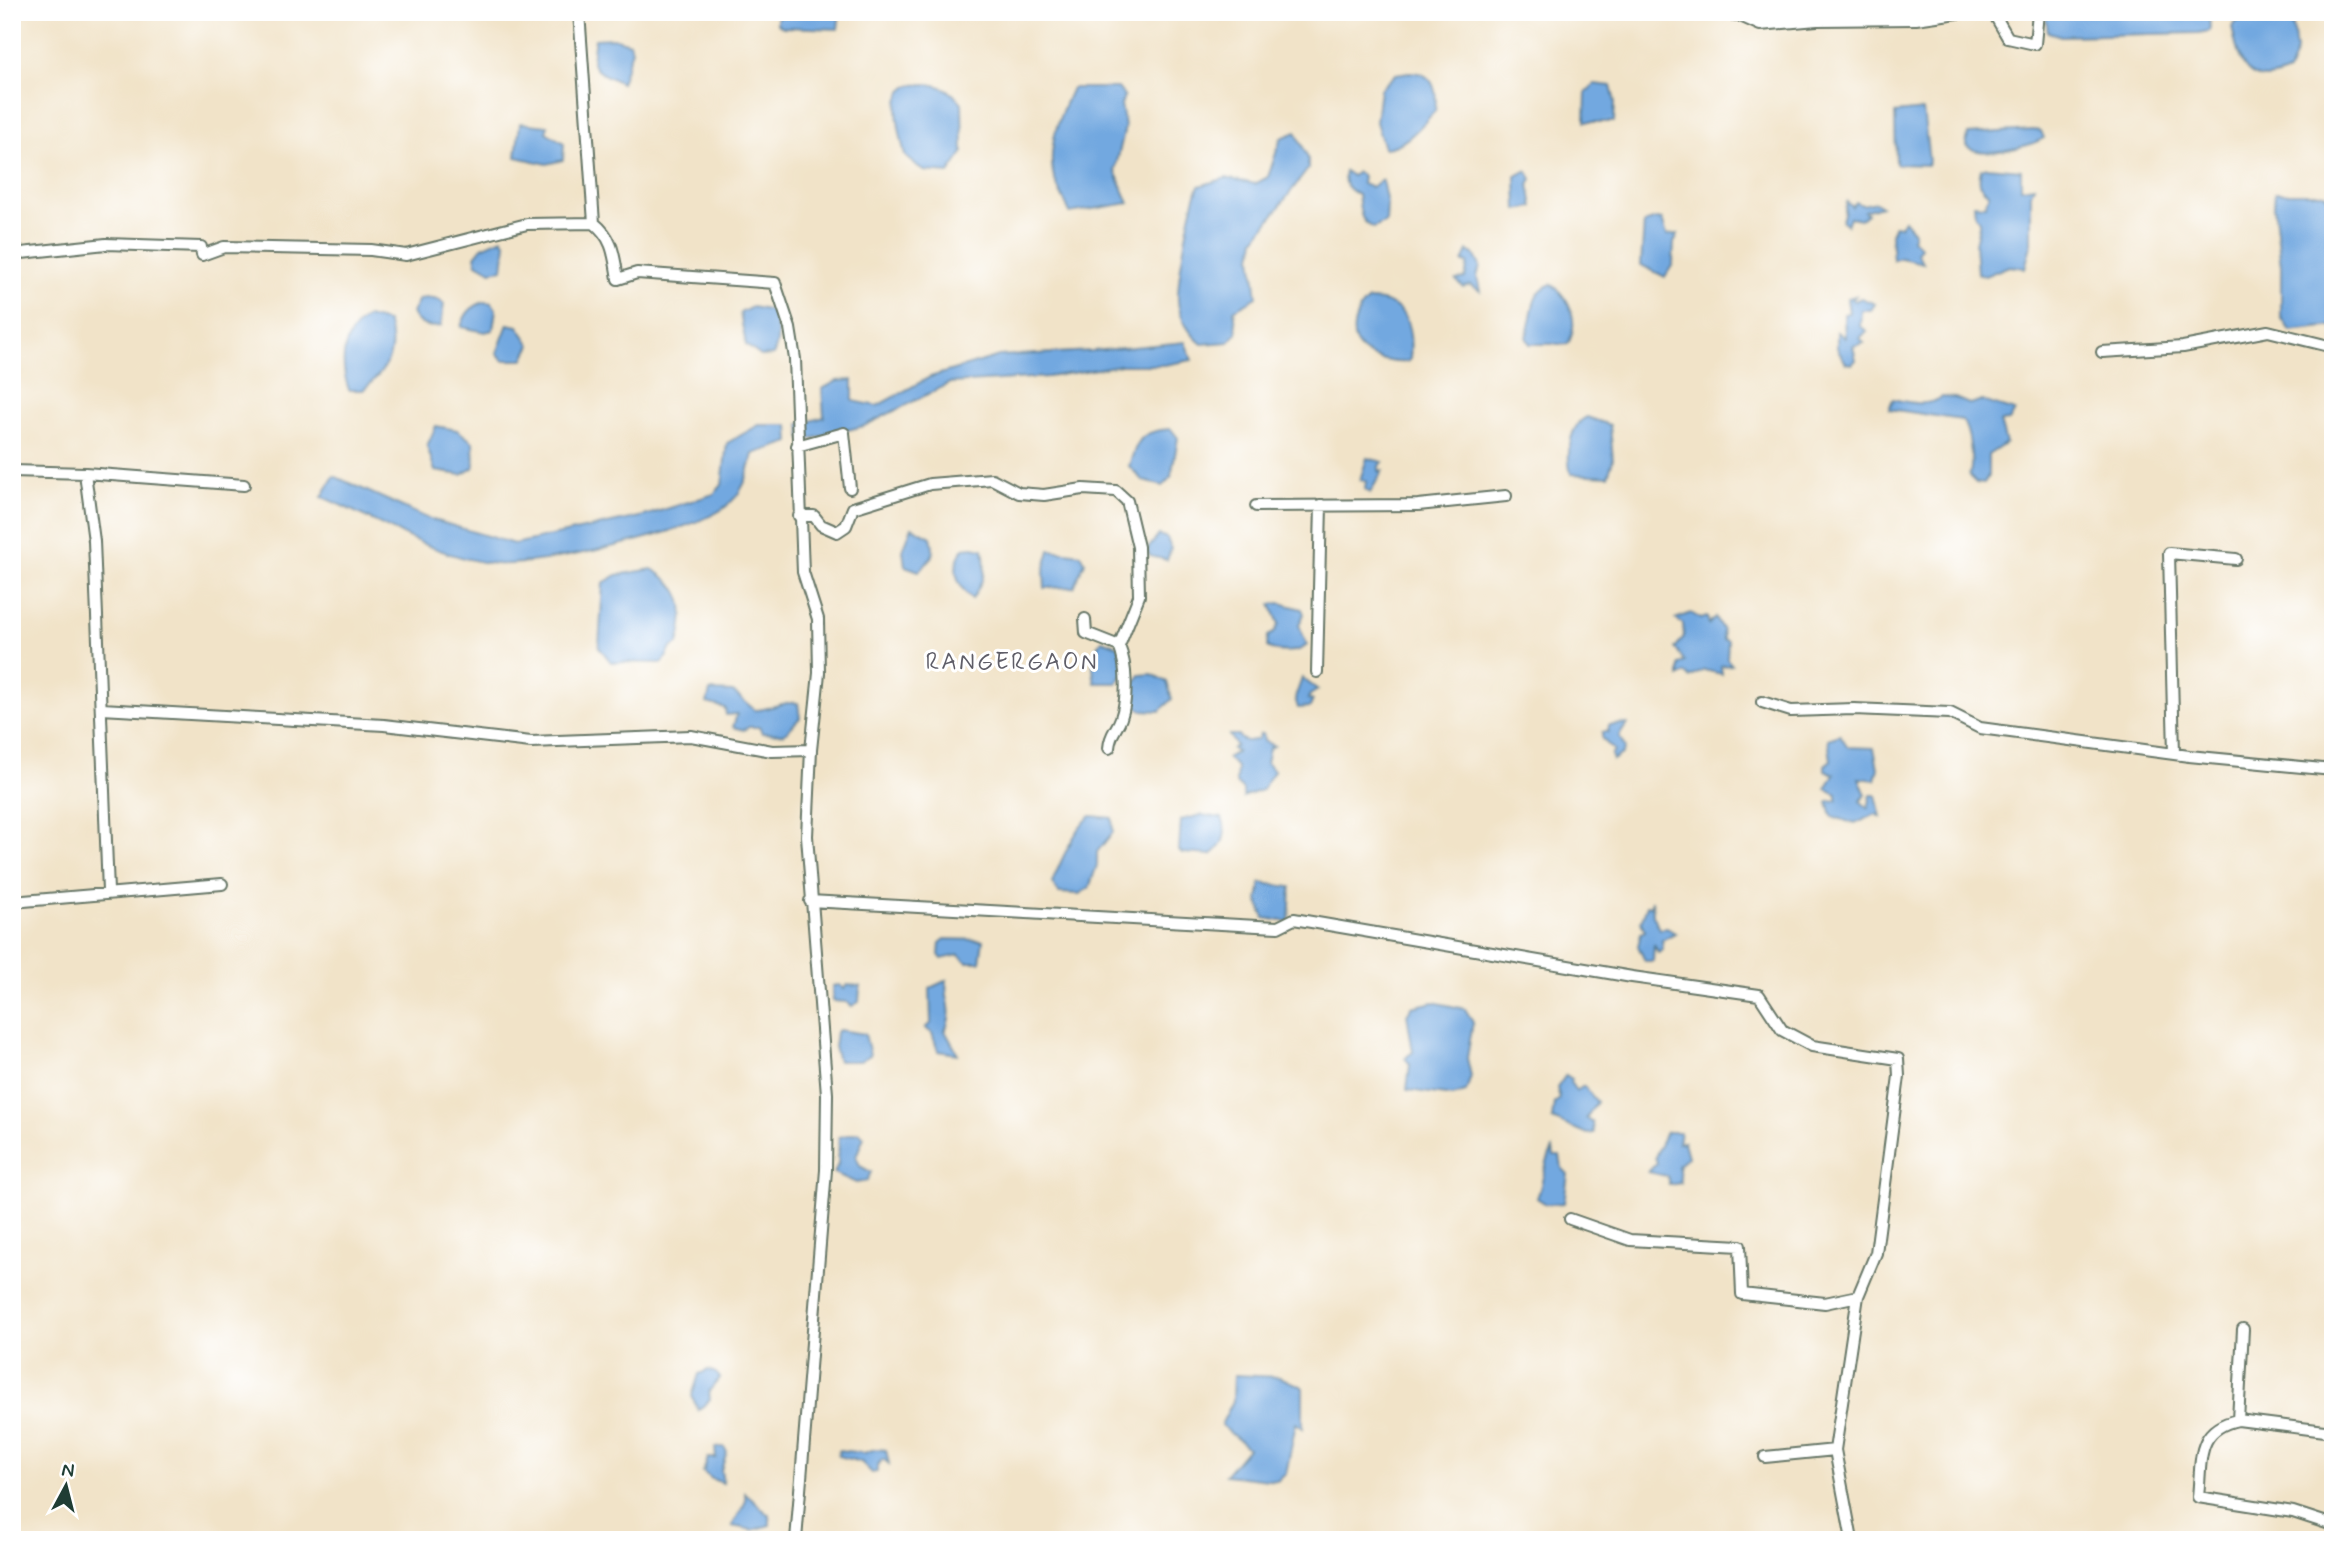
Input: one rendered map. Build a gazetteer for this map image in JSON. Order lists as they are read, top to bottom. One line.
{"districts":["RANGERGAON"],"north":"top"}
